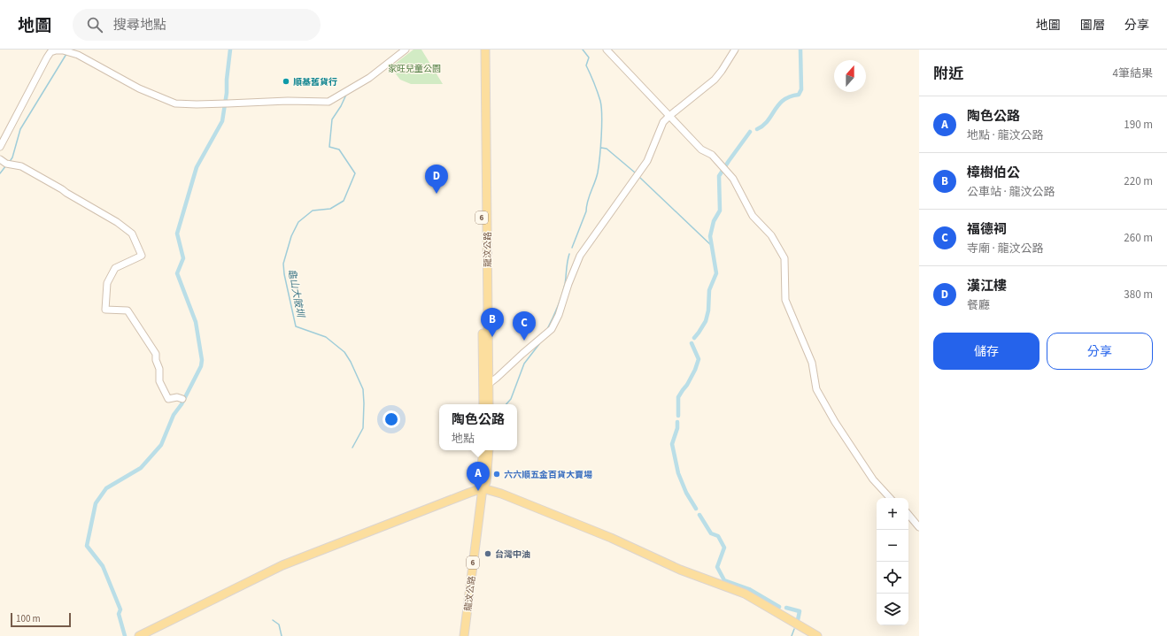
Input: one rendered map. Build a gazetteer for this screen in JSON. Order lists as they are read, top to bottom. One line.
{"streets":{"main road":["6","龍汶公路"]},"water":["龜山大陂圳"],"parks":["家旺兒童公園"],"places":["順基舊貨行","六六順五金百貨大賣場","台灣中油"],"scale_bar":"100 m","north":"top","page":{"header":"地圖","search":"搜尋地點","nav":["地圖","圖層","分享"],"heading":["附近","4筆結果"],"list":[{"mark":"A","name":"陶色公路","note":"地點 · 龍汶公路","value":"190 m"},{"mark":"B","name":"樟樹伯公","note":"公車站 · 龍汶公路","value":"220 m"},{"mark":"C","name":"福德祠","note":"寺廟 · 龍汶公路","value":"260 m"},{"mark":"D","name":"漢江樓","note":"餐廳","value":"380 m"}],"pins":["D","B","C","A"],"buttons":["儲存","分享"],"popup":["陶色公路","地點"],"map_buttons":["+","−"],"scale":"100 m"}}
